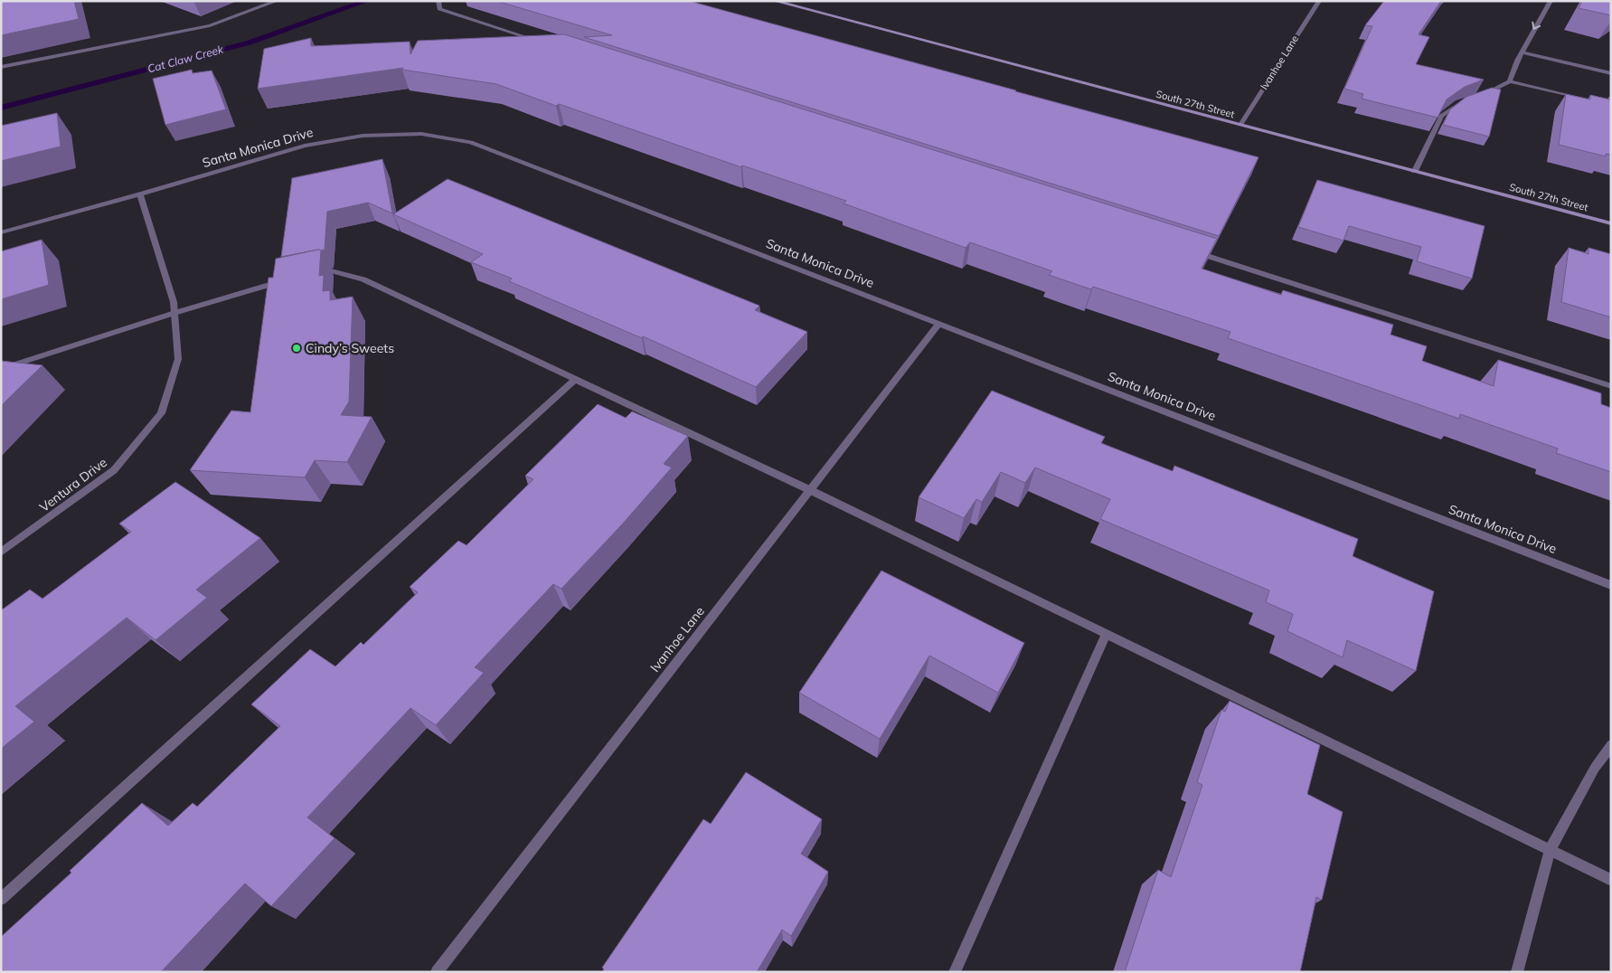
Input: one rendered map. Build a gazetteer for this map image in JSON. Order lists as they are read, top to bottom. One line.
{"streets":{"main road":["South 27th Street"],"street":["Ivanhoe Lane","Santa Monica Drive","Ventura Drive"]},"crossings":[["Ivanhoe Lane","South 27th Street"],["Ivanhoe Lane","Santa Monica Drive"],["Santa Monica Drive","Ventura Drive"]],"water":["Cat Claw Creek"],"places":["Cindy’s Sweets"]}
